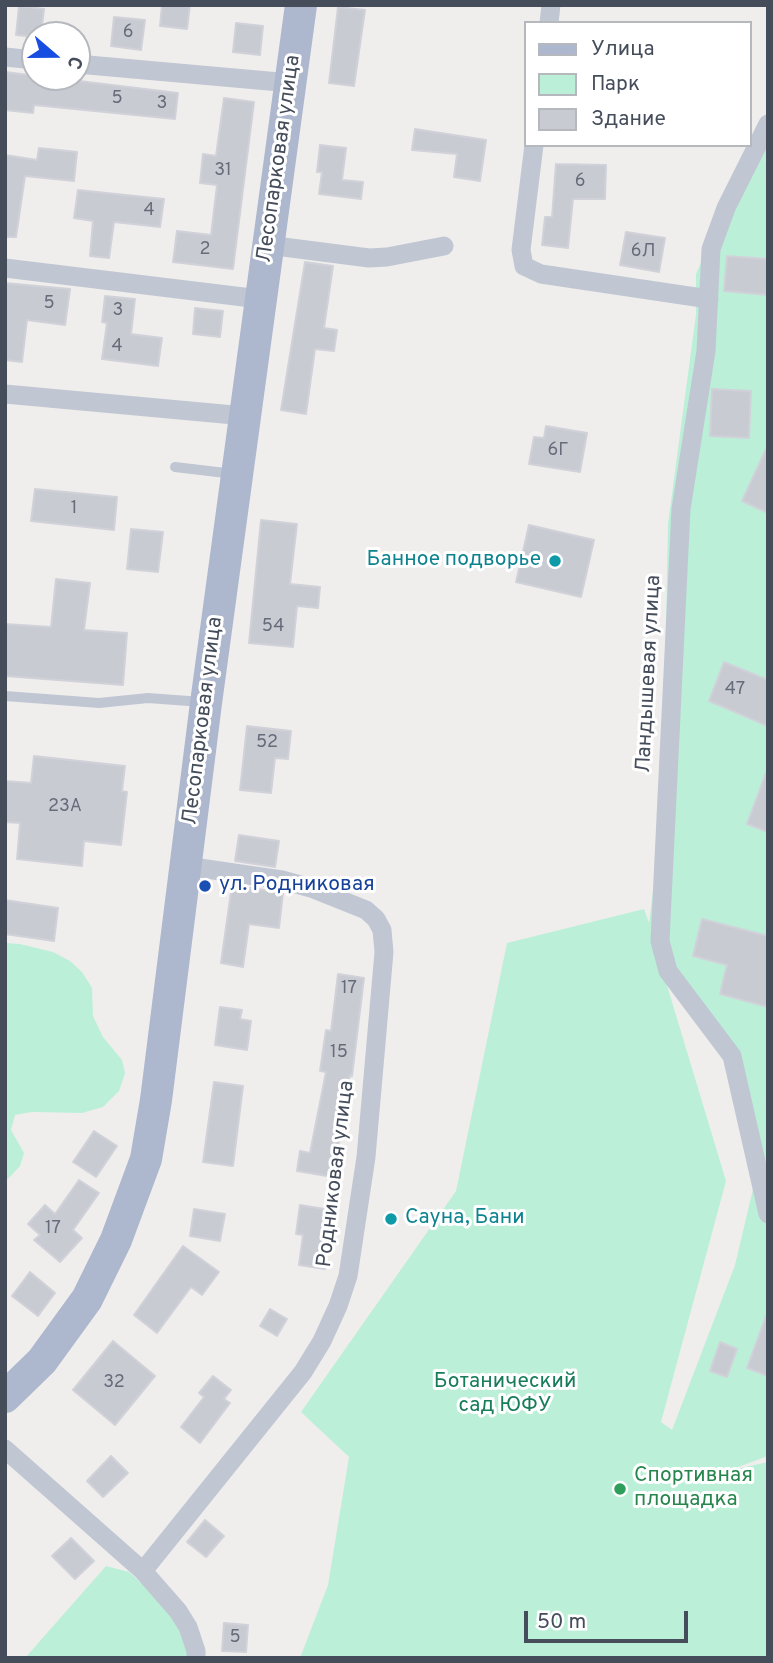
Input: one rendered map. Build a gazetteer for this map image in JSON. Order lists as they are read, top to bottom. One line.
{"streets":{"main road":["Лесопарковая улица"],"street":["Ландышевая улица","Родниковая улица"]},"crossings":[["Лесопарковая улица","Родниковая улица"]],"parks":["Ботанический сад ЮФУ"],"places":["Банное подворье","ул. Родниковая","Сауна, Бани","Спортивная площадка"],"house_numbers":["6","5","3","31","6","4","2","6Л","5","3","4","6Г","1","54","47","52","23А","17","15","17","32","5"],"legend":["Улица","Парк","Здание"],"scale_bar":"50 m","north":"right"}
